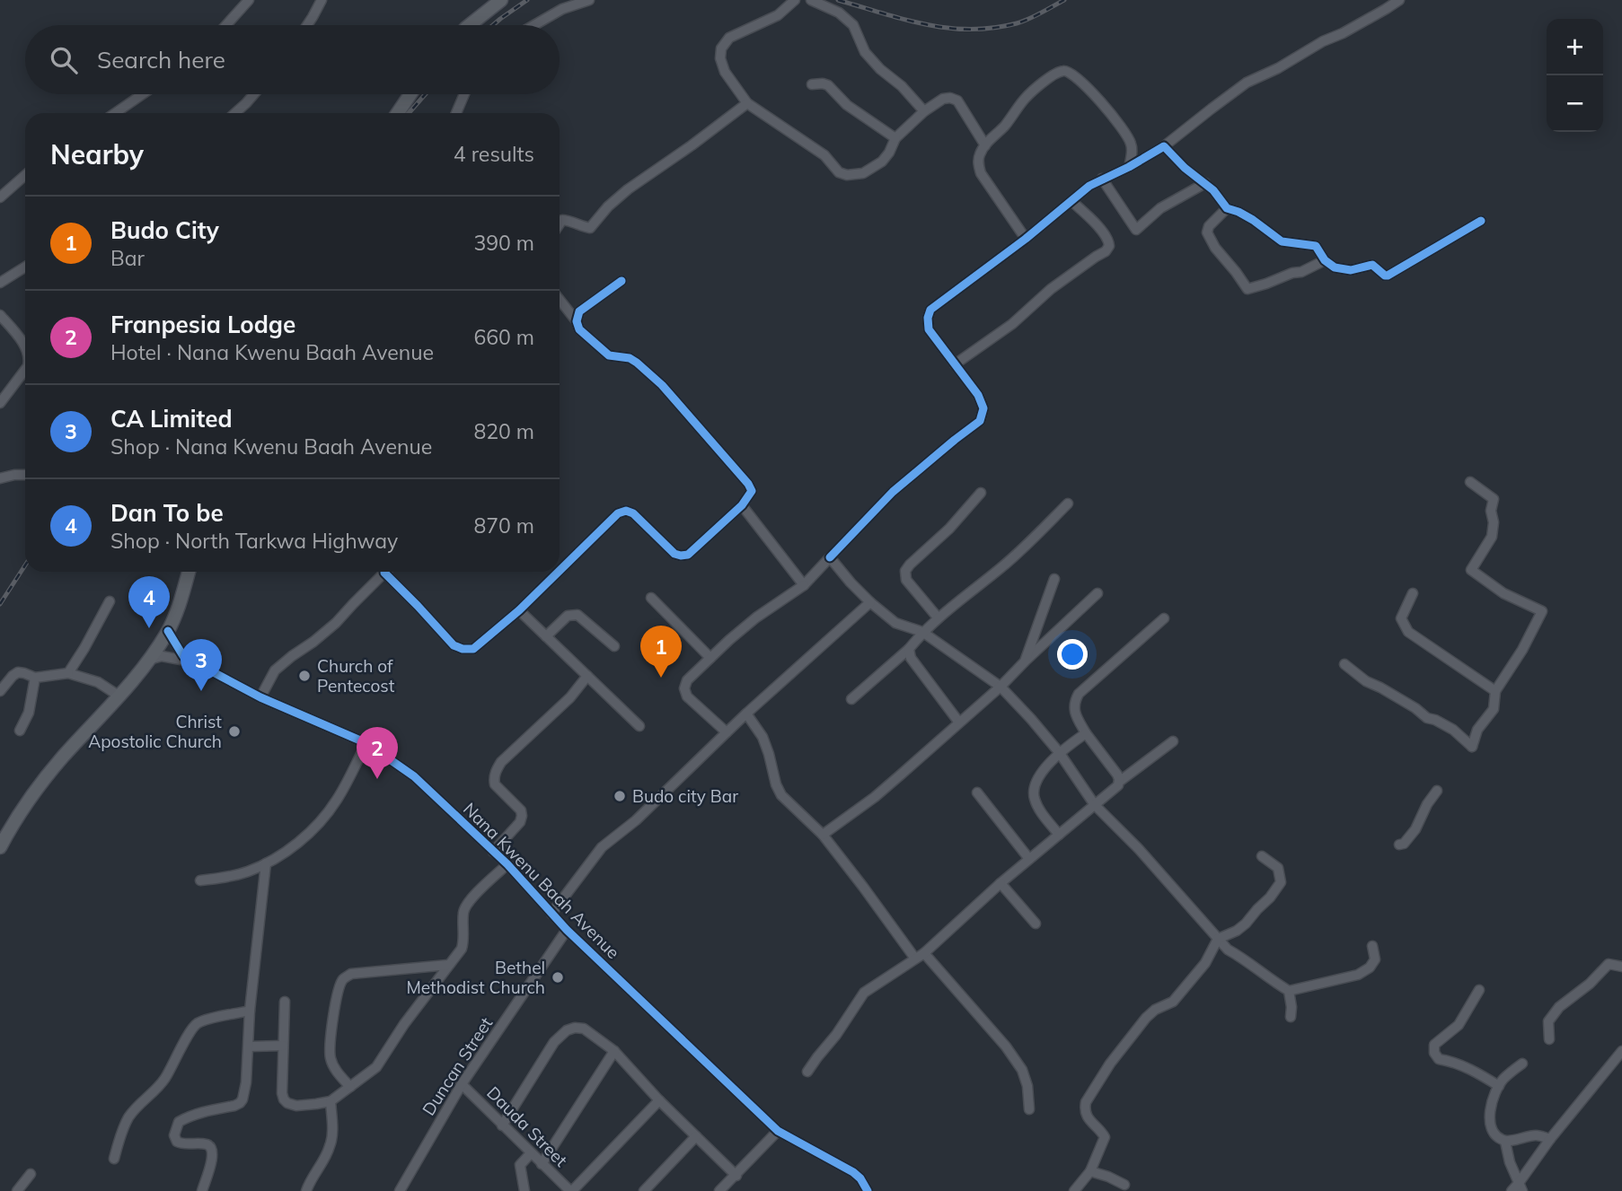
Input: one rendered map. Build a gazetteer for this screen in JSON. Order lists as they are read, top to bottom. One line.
{"streets":{"street":["Nana Kwenu Baah Avenue","Duncan Street","Dauda Street"]},"crossings":[["Nana Kwenu Baah Avenue","Duncan Street"],["Duncan Street","Dauda Street"]],"places":["Church of Pentecost","Christ Apostolic Church","Budo city Bar","Bethel Methodist Church"],"page":{"map_buttons":["+","−"],"search":"Search here","heading":["Nearby","4 results"],"list":[{"mark":"1","name":"Budo City","note":"Bar","value":"390 m"},{"mark":"2","name":"Franpesia Lodge","note":"Hotel · Nana Kwenu Baah Avenue","value":"660 m"},{"mark":"3","name":"CA Limited","note":"Shop · Nana Kwenu Baah Avenue","value":"820 m"},{"mark":"4","name":"Dan To be","note":"Shop · North Tarkwa Highway","value":"870 m"}],"pins":["4","1","3","2"]}}
